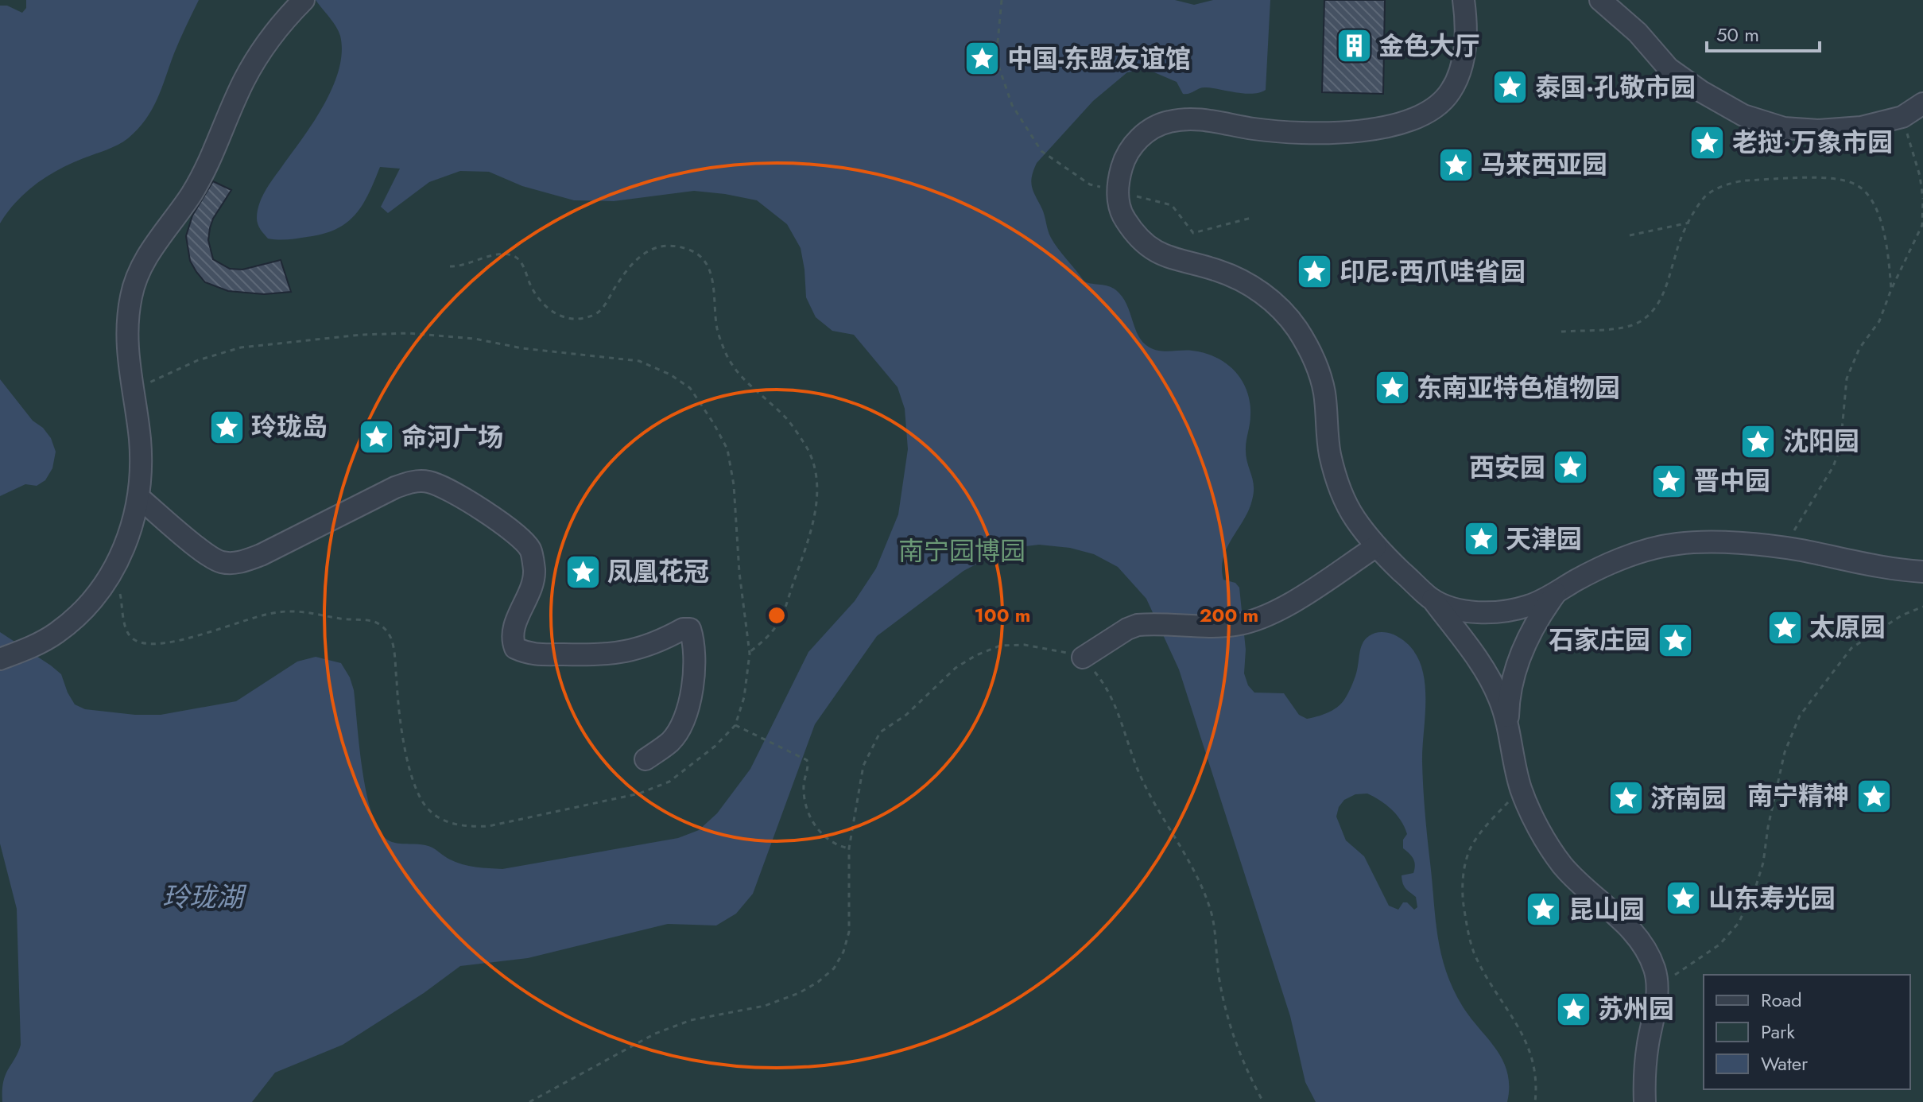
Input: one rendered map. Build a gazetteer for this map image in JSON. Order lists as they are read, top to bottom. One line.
{"water":["玲珑湖"],"parks":["南宁园博园"],"places":{"building":["金色大厅"],"place":["中国-东盟友谊馆","泰国·孔敬市园","老挝·万象市园","马来西亚园","印尼·西爪哇省园","东南亚特色植物园","玲珑岛","命河广场","沈阳园","西安园","晋中园","天津园","凤凰花冠","太原园","石家庄园","南宁精神","济南园","山东寿光园","昆山园","苏州园"]},"legend":["Road","Park","Water"],"scale_bar":"50 m","rings":["100 m","200 m"]}
